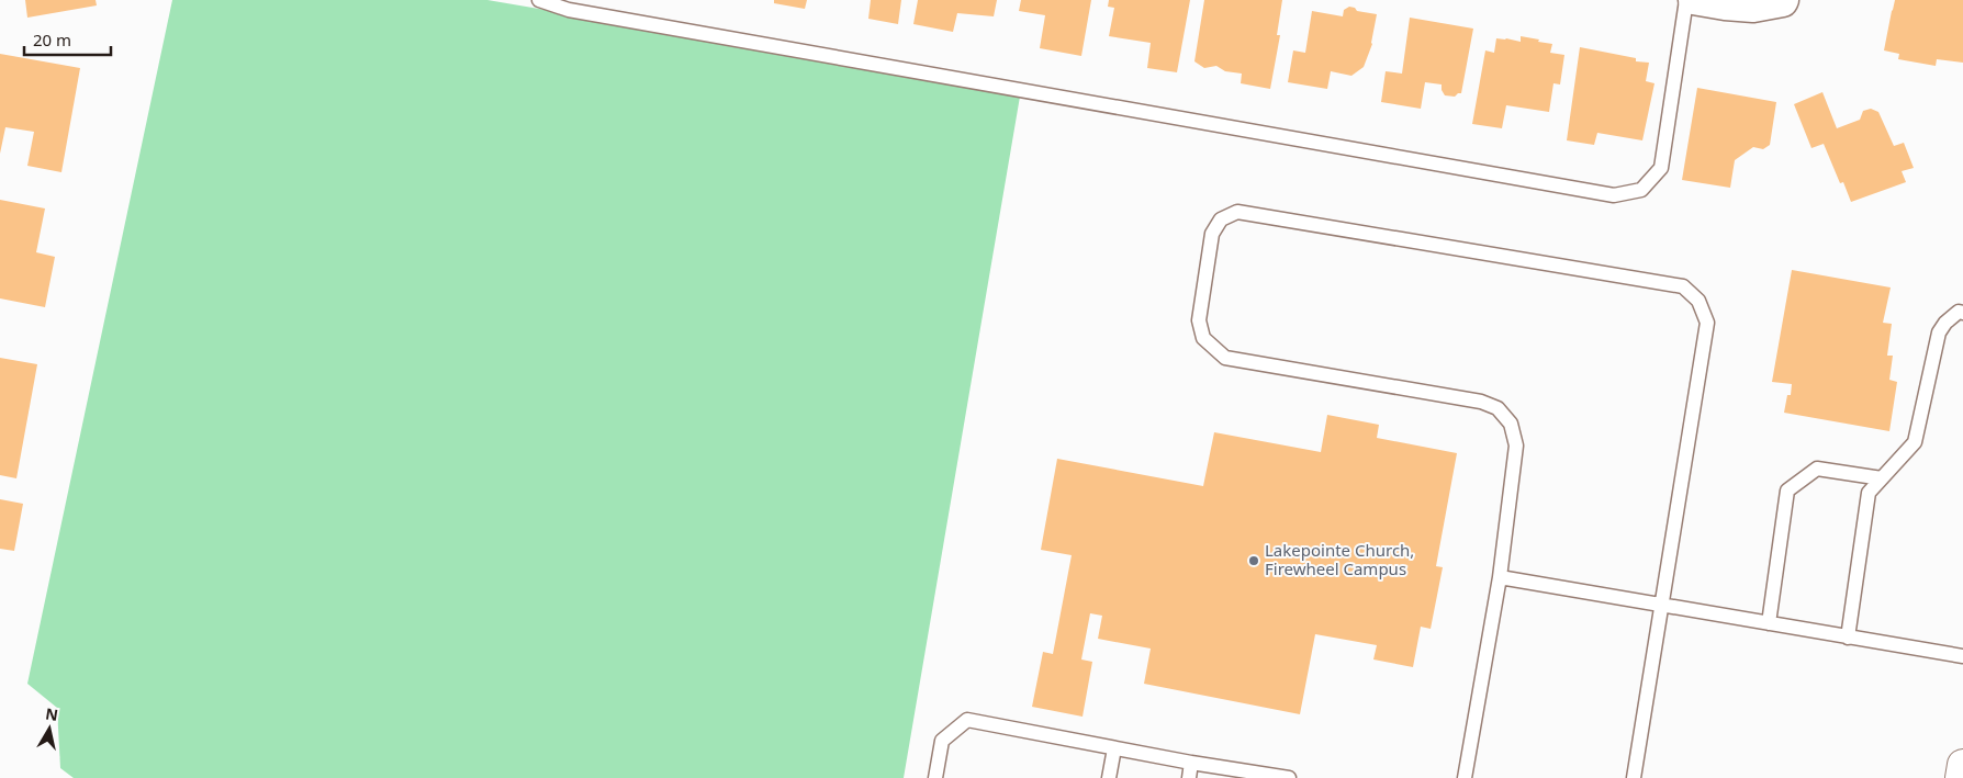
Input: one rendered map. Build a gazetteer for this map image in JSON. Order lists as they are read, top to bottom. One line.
{"places":["Lakepointe Church, Firewheel Campus"],"scale_bar":"20 m","north":"top"}
